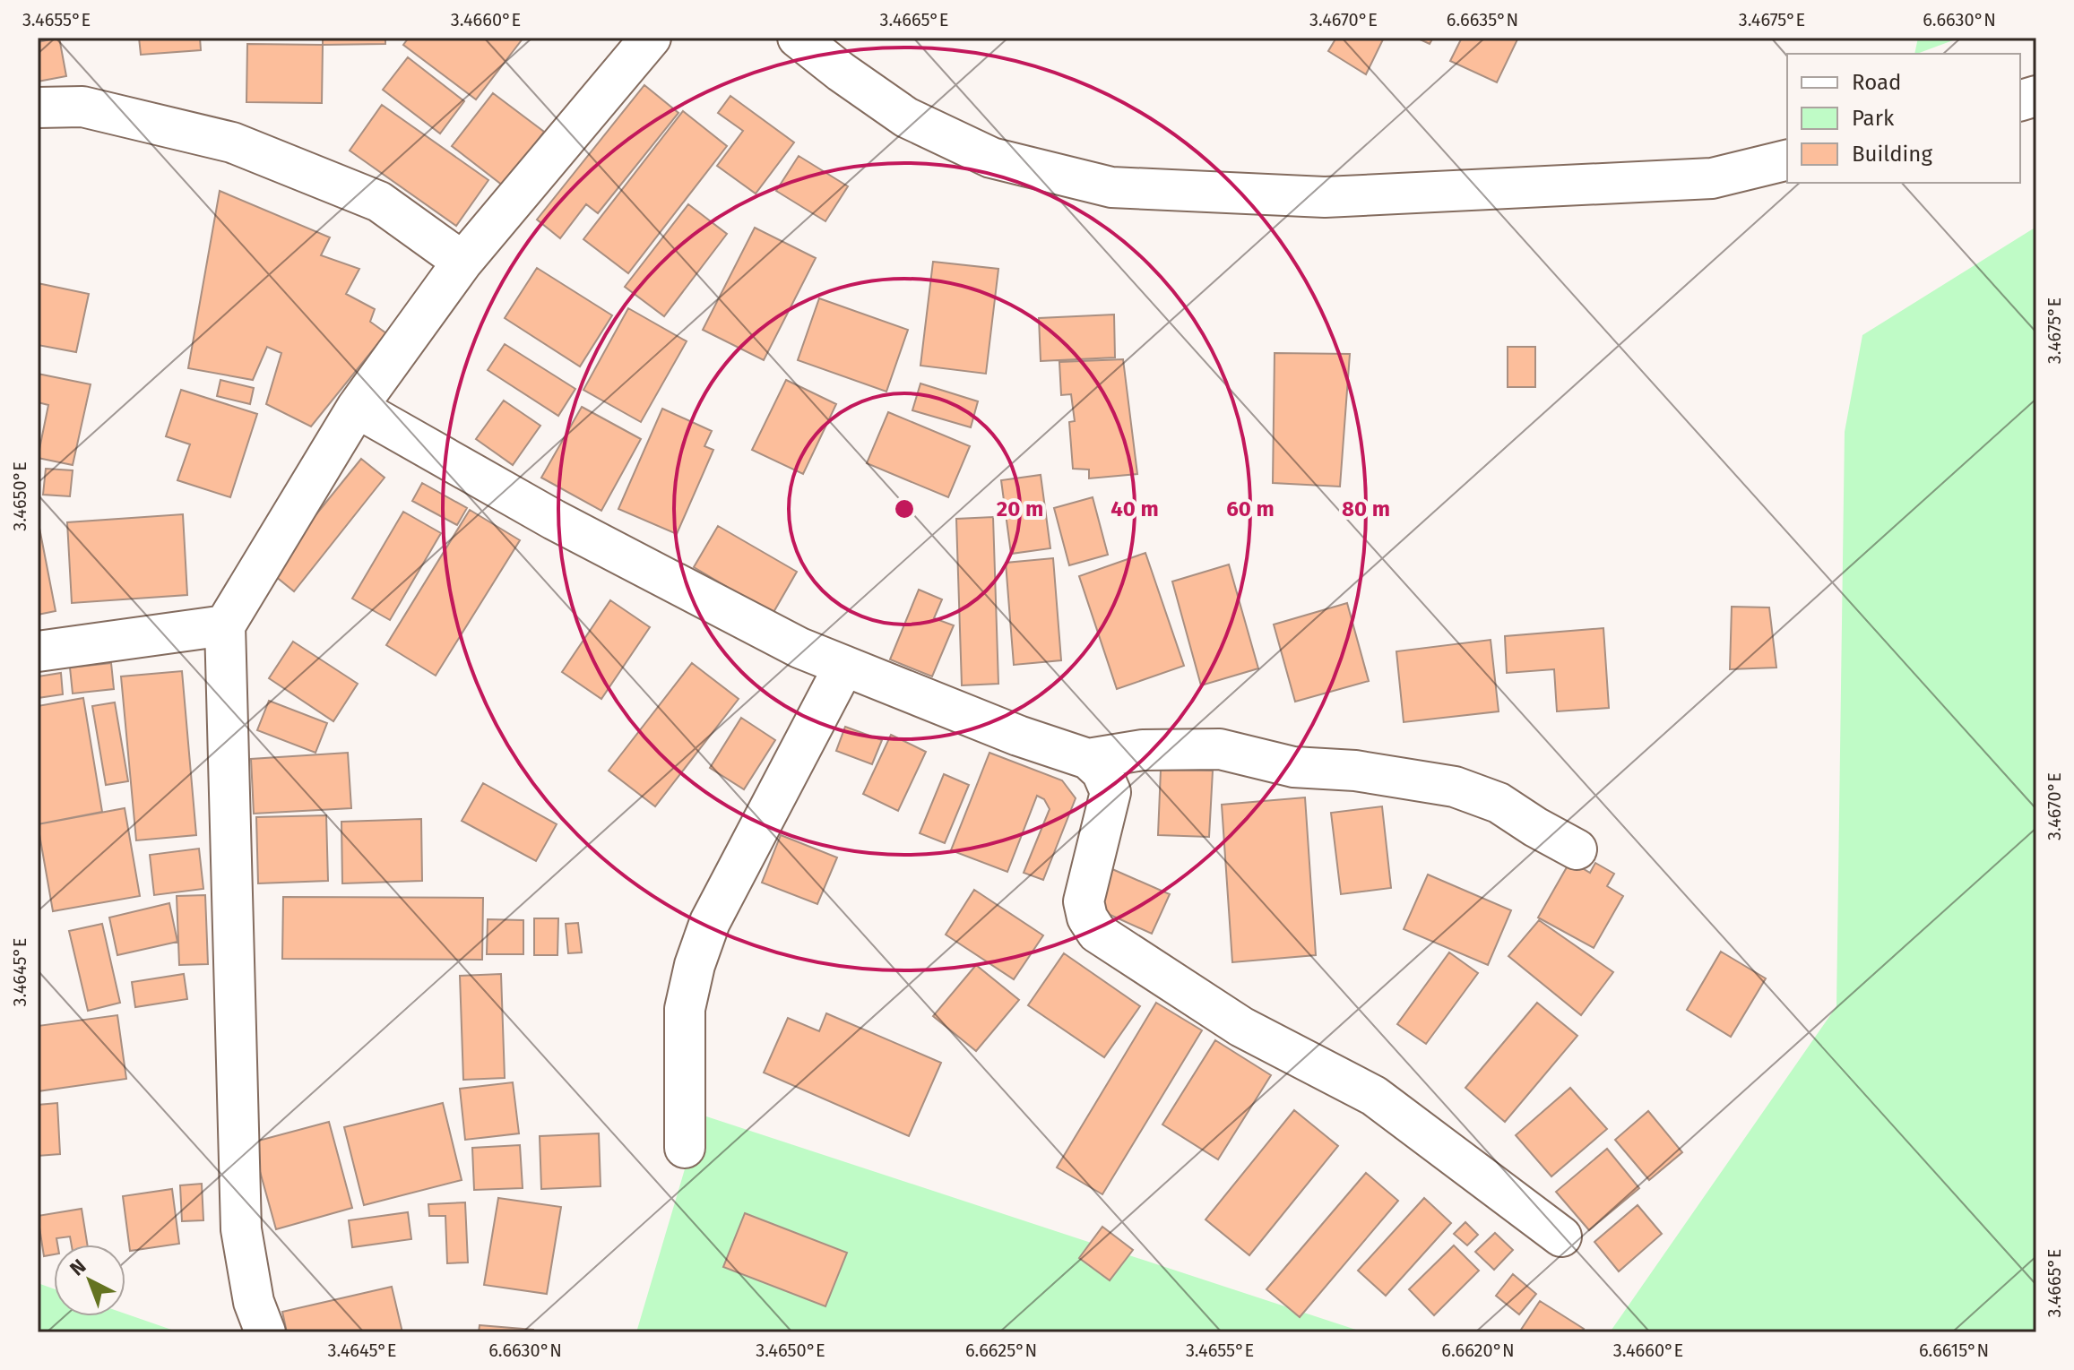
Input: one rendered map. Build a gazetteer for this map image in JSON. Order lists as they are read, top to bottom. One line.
{"legend":["Road","Park","Building"],"north":"top left","coordinates":["3.4655°E","3.4660°E","3.4665°E","3.4670°E","6.6635°N","3.4675°E","6.6630°N","3.4650°E","3.4645°E","6.6625°N","6.6620°N","6.6615°N"],"rings":["20 m","40 m","60 m","80 m"]}
